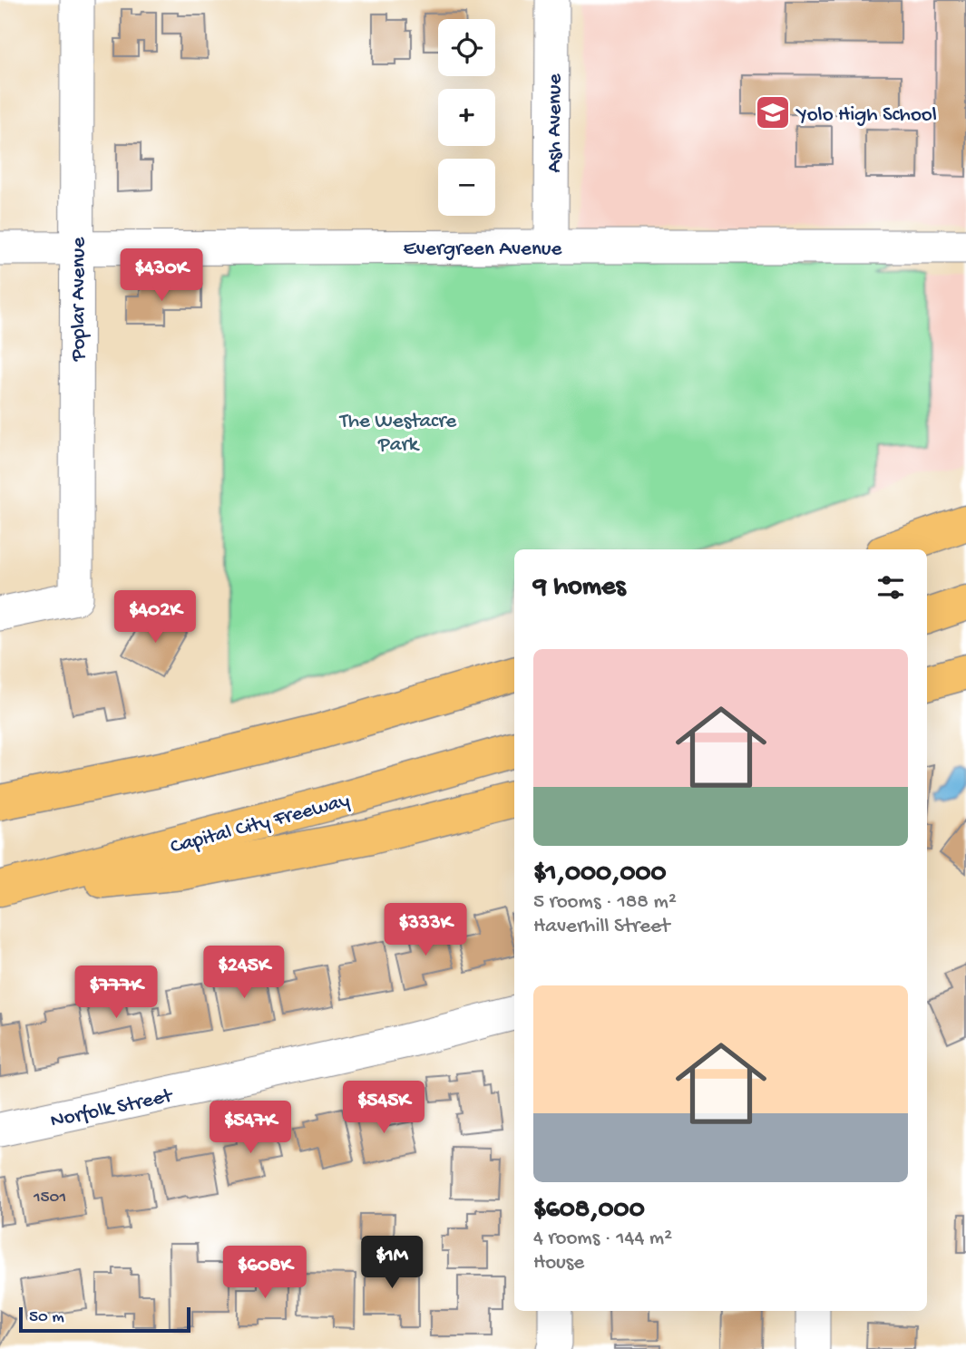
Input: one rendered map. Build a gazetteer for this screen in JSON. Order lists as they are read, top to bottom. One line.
{"streets":{"highway":["Capital City Freeway"],"street":["Ash Avenue","Evergreen Avenue","Poplar Avenue","Norfolk Street"]},"crossings":[["Ash Avenue","Evergreen Avenue"],["Evergreen Avenue","Poplar Avenue"]],"parks":["The Westacre Park"],"places":{"school or university":["Yolo High School"]},"house_numbers":["1501"],"scale_bar":"50 m","page":{"map_buttons":["+","−"],"price":["$430K","$402K","$333K","$245K","$777K","$545K","$547K","$1M","$608K"],"heading":"9 homes","list":[{"name":"$1,000,000","note":"5 rooms · 188 m² · Haverhill Street"},{"name":"$608,000","note":"4 rooms · 144 m² · House"}],"scale":"50 m"}}
